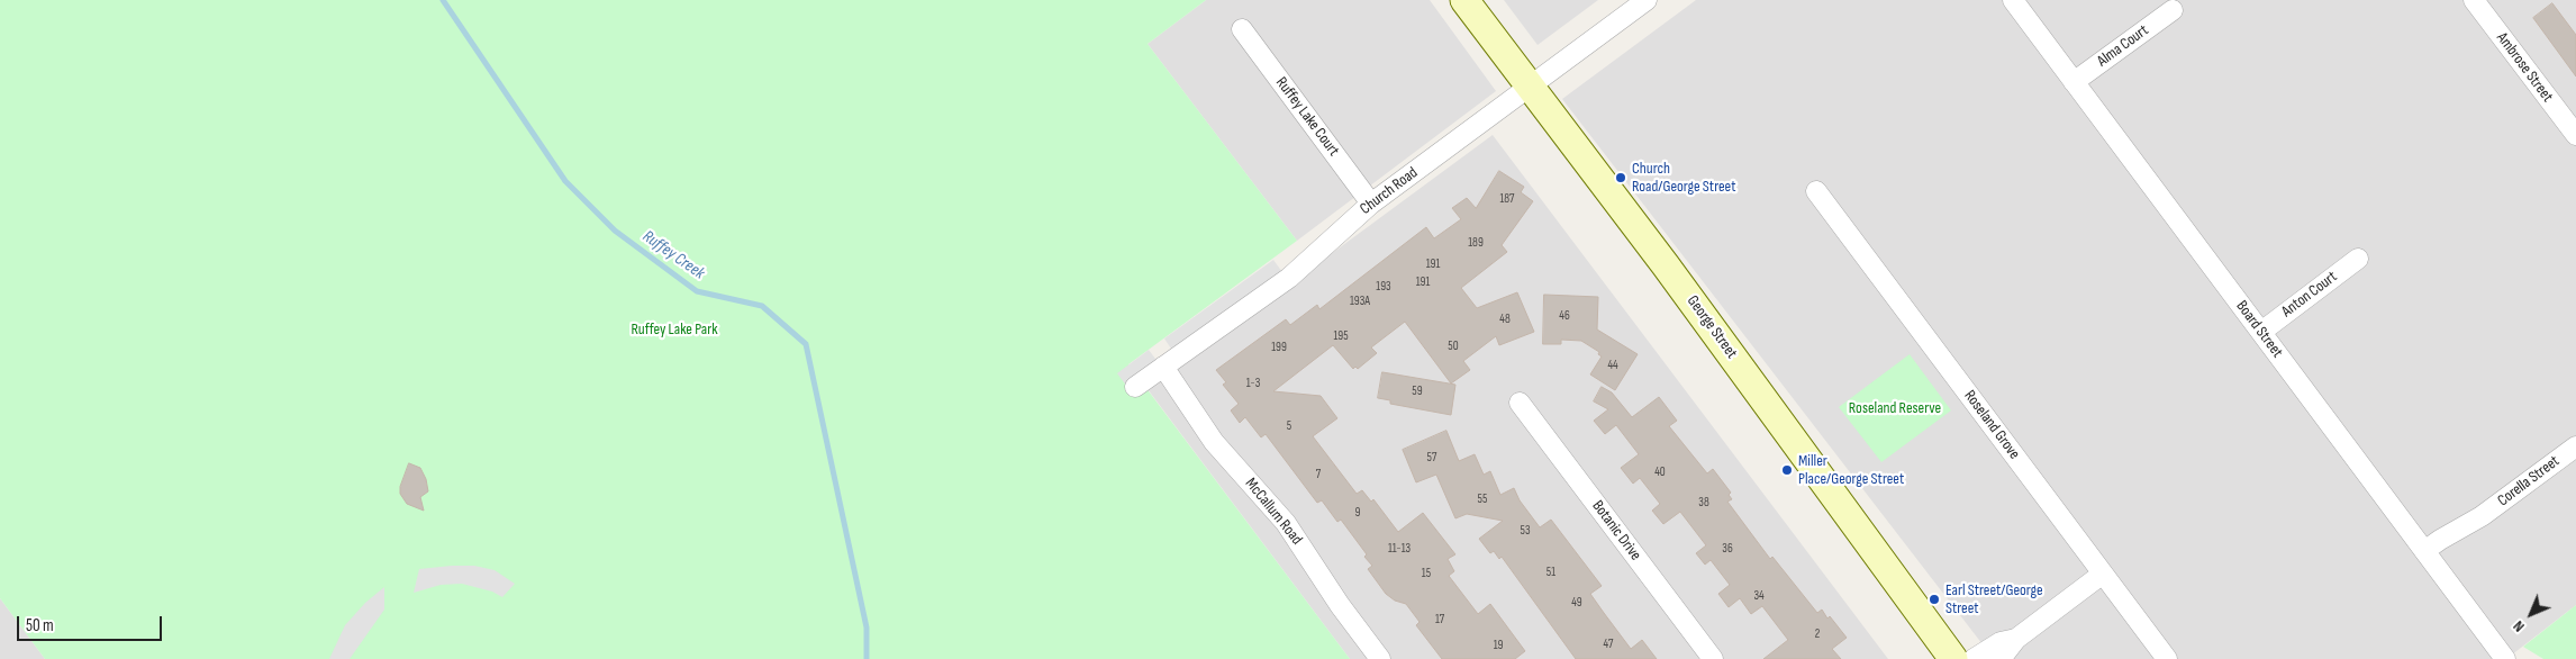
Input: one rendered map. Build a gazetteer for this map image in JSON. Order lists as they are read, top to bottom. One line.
{"streets":{"main road":["George Street"],"street":["Alma Court","Ambrose Street","Ruffey Lake Court","Church Road","Anton Court","Board Street","Roseland Grove","Corella Street","McCallum Road","Botanic Drive"]},"crossings":[["Alma Court","Board Street"],["Ruffey Lake Court","Church Road"],["Church Road","George Street"],["Church Road","McCallum Road"],["Anton Court","Board Street"],["Board Street","Corella Street"]],"water":["Ruffey Creek"],"parks":["Ruffey Lake Park","Roseland Reserve"],"places":["Church Road/George Street","Miller Place/George Street","Earl Street/George Street"],"house_numbers":["187","189","191","191","193","193A","46","48","195","50","199","44","1-3","59","5","57","40","7","55","38","9","53","11-13","36","51","15","34","49","17","2","47","19"],"scale_bar":"50 m","north":"bottom left"}
